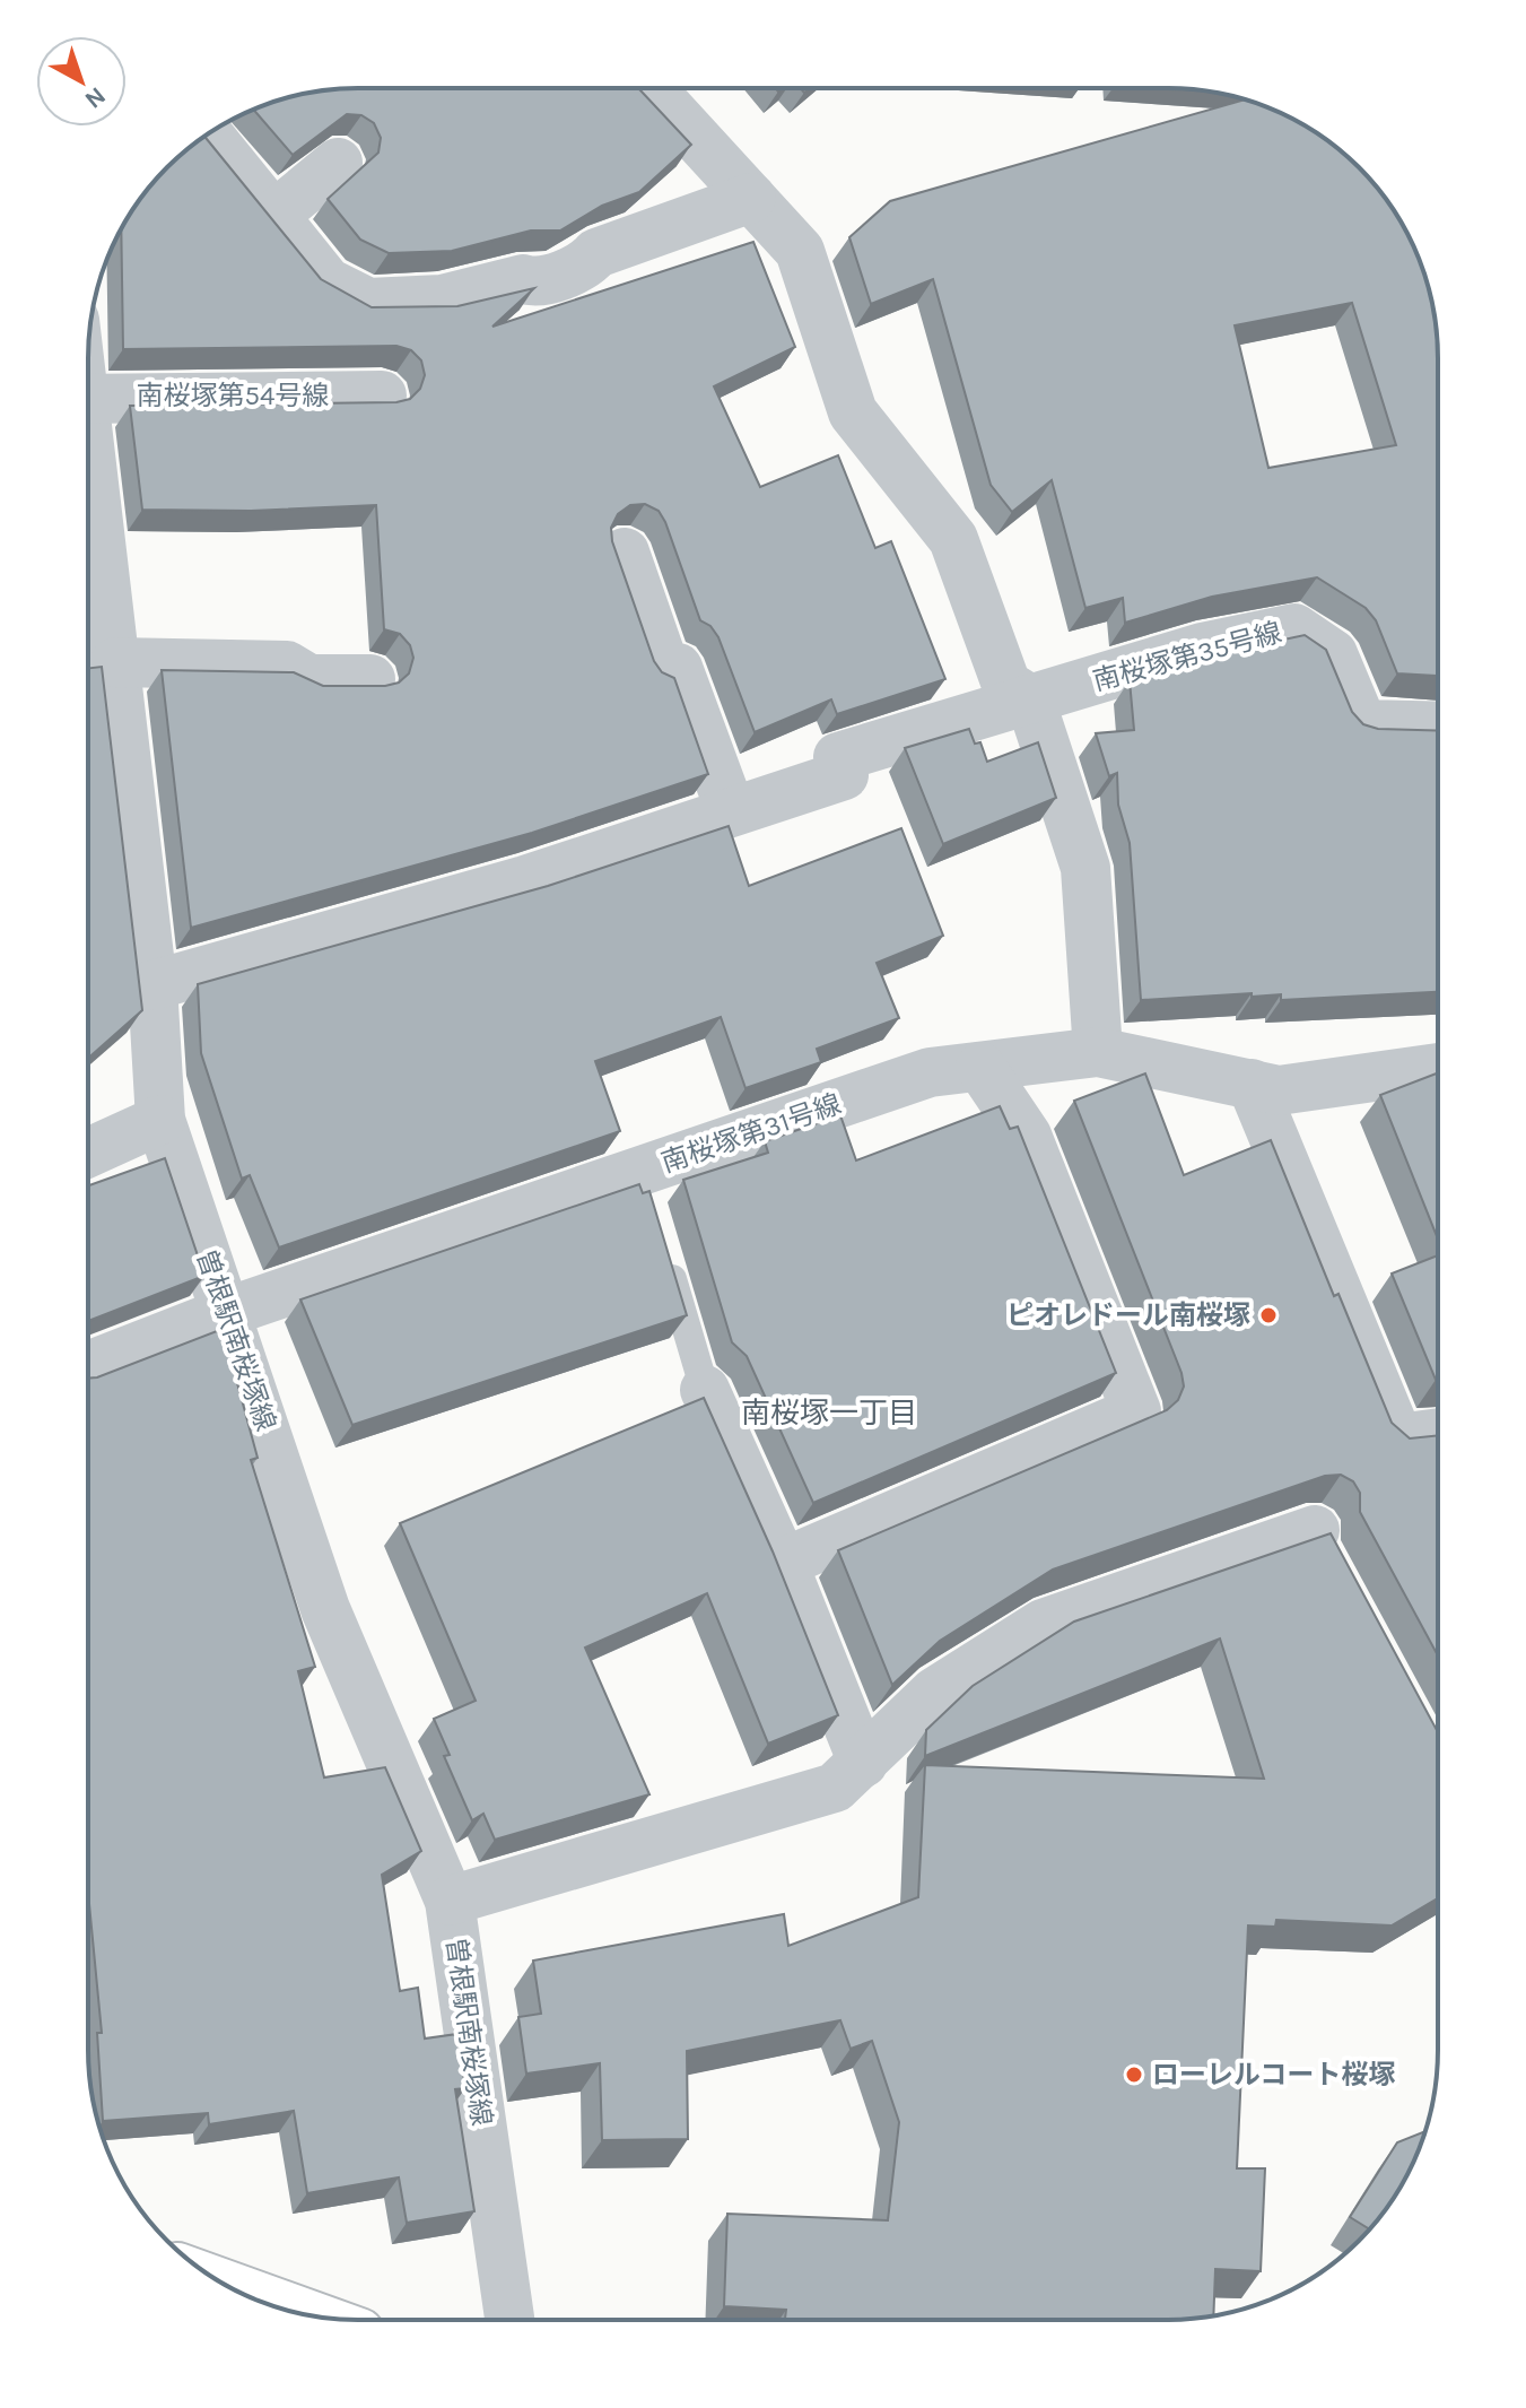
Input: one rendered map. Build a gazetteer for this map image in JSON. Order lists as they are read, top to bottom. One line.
{"streets":{"street":["南桜塚第54号線","南桜塚第35号線","南桜塚第31号線","曽根駅南桜塚線"]},"crossings":[["南桜塚第31号線","曽根駅南桜塚線"]],"districts":["南桜塚一丁目"],"places":["ピオレドール南桜塚","ローレルコート桜塚"],"north":"bottom right"}
